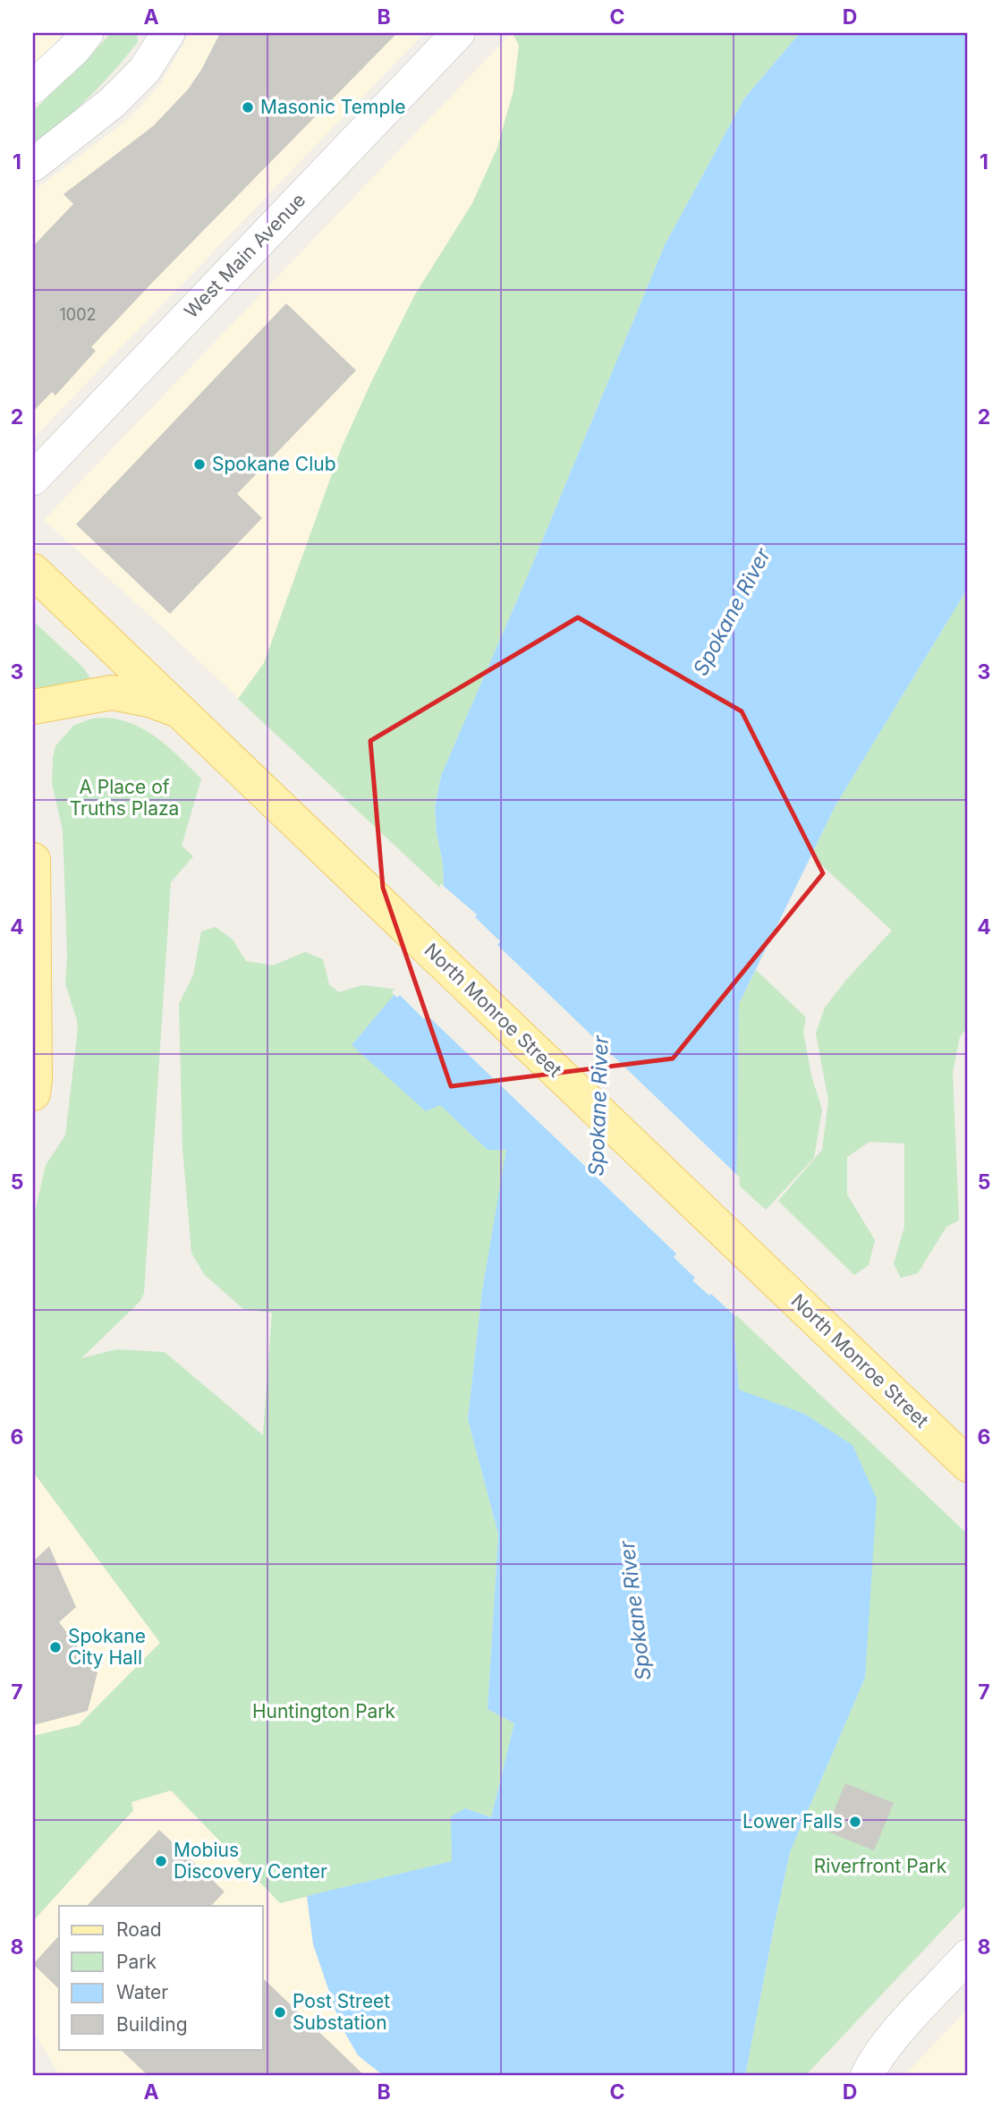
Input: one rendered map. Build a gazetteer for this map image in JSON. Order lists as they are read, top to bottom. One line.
{"streets":{"main road":["North Monroe Street"],"street":["West Main Avenue"]},"water":["Spokane River"],"parks":["A Place of Truths Plaza","Huntington Park","Riverfront Park"],"places":["Masonic Temple","Spokane Club","Spokane City Hall","Lower Falls","Mobius Discovery Center","Post Street Substation"],"house_numbers":["1002"],"legend":["Road","Park","Water","Building"],"grid":{"columns":["A","B","C","D"],"rows":["1","2","3","4","5","6","7","8"]}}
